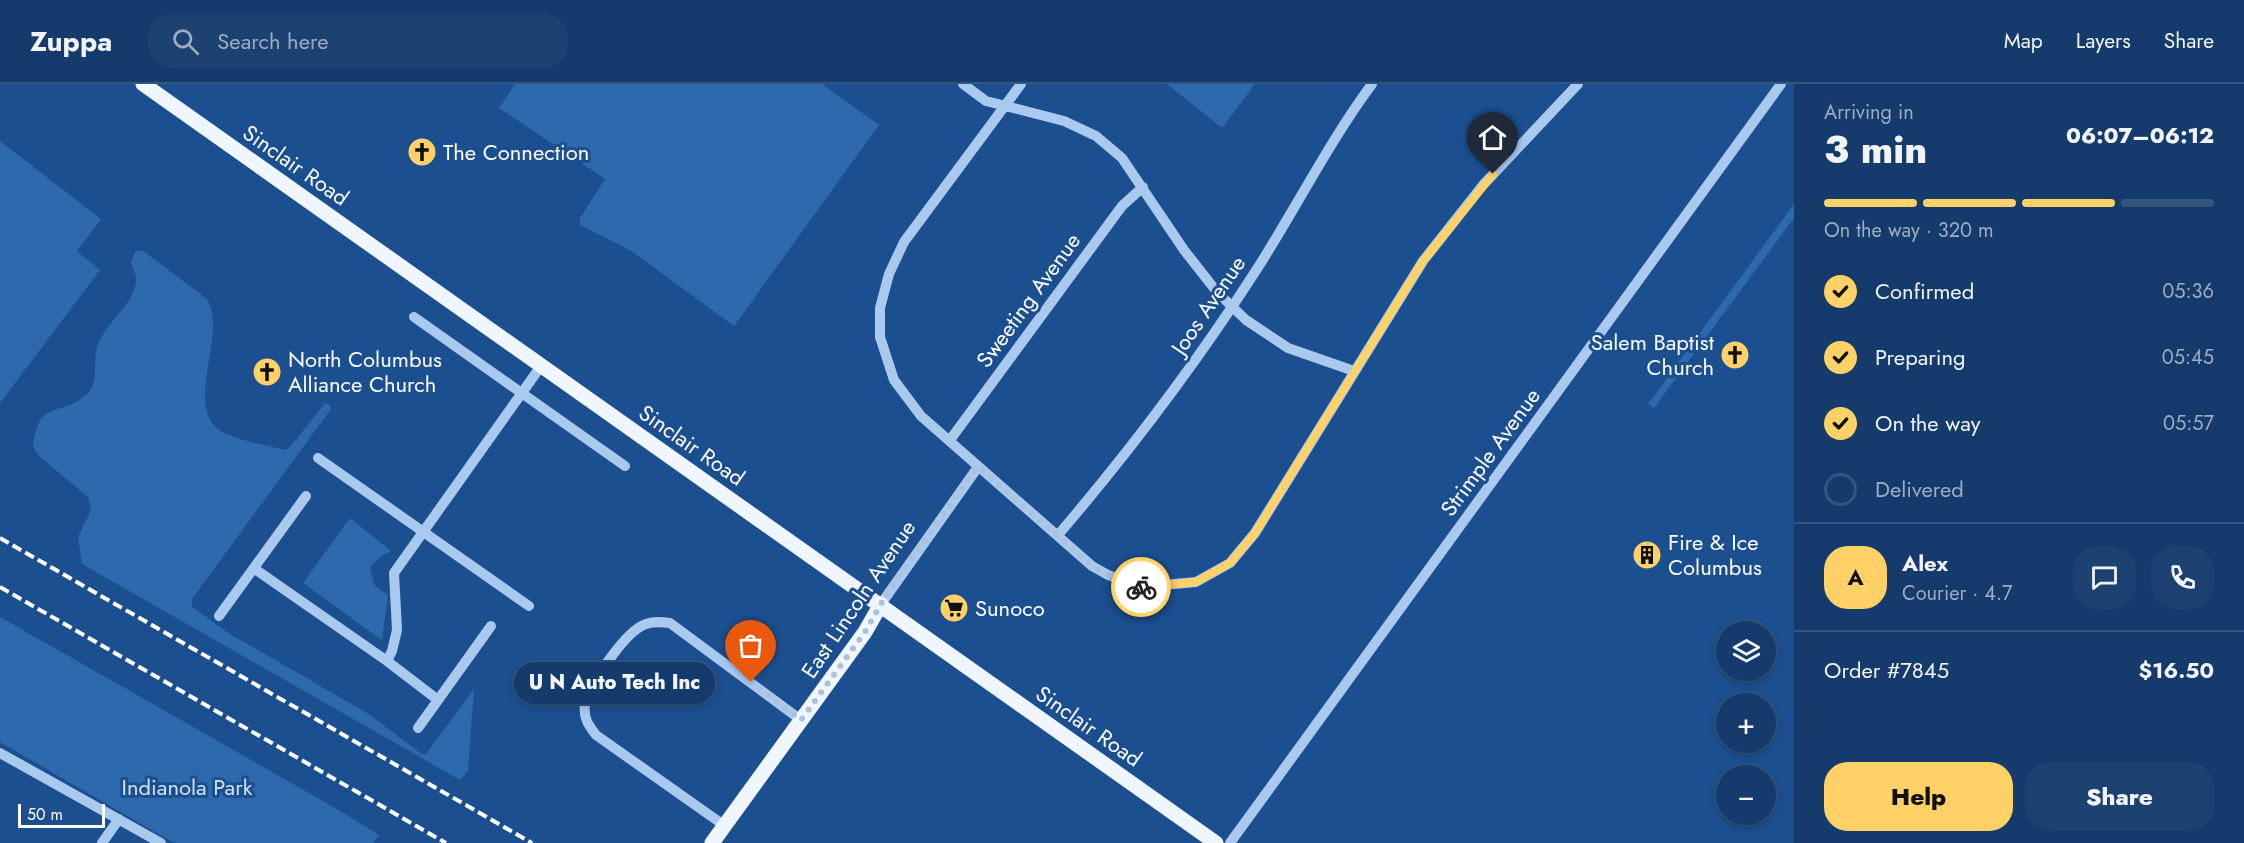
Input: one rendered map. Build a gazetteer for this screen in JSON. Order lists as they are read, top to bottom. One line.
{"streets":{"main road":["Sinclair Road","East Lincoln Avenue"],"street":["Sweeting Avenue","Joos Avenue","Strimple Avenue"]},"crossings":[["Sinclair Road","East Lincoln Avenue"]],"parks":["Indianola Park"],"places":{"church":["The Connection","Salem Baptist Church","North Columbus Alliance Church"],"building":["Fire & Ice Columbus"],"supermarket":["Sunoco"],"other":["U N Auto Tech Inc"]},"scale_bar":"50 m","page":{"header":"Zuppa","search":"Search here","nav":["Map","Layers","Share"],"heading":["3 min","Arriving in","06:07–06:12"],"panel":["Alex","Courier · 4.7","Order #7845","$16.50"],"bar":"On the way · 320 m","list":[["Confirmed","05:36"],["Preparing","05:45"],["On the way","05:57"],"Delivered"],"round":"A","map_buttons":["+","−"],"bubble":"U N Auto Tech Inc","buttons":["Help","Share"],"scale":"50 m"}}
